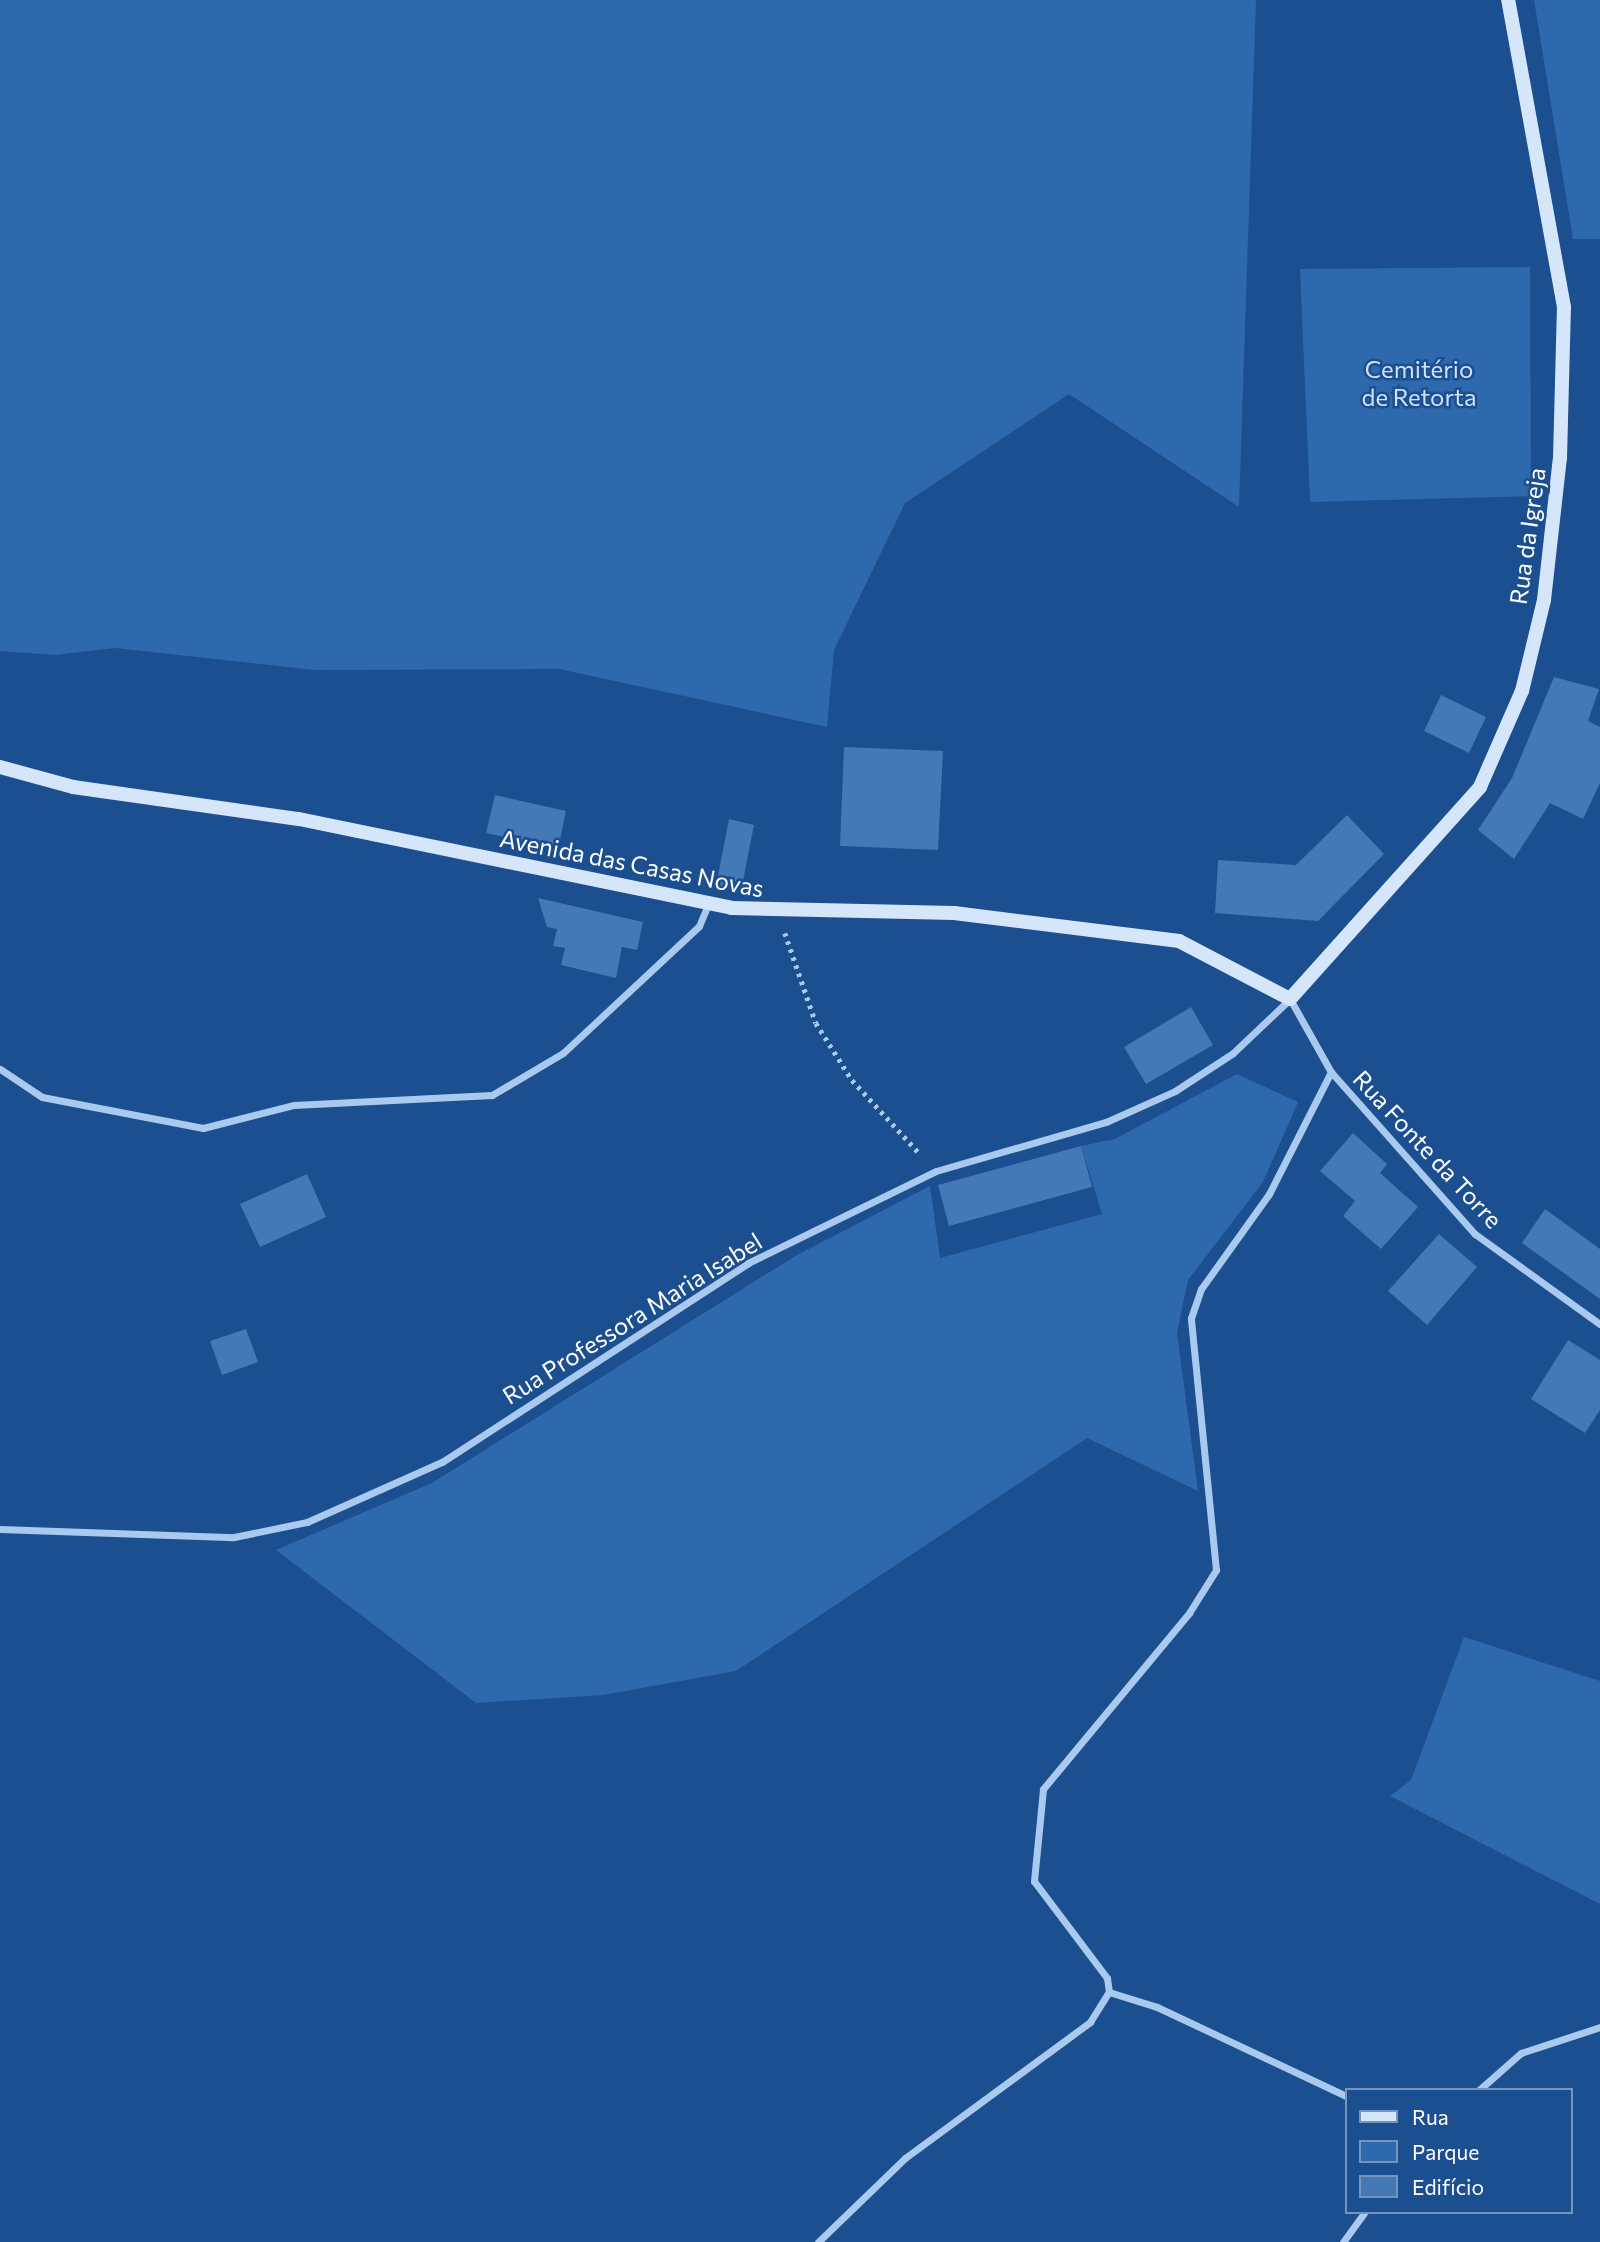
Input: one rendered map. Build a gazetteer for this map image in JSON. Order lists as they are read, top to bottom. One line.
{"streets":{"street":["Rua da Igreja","Avenida das Casas Novas","Rua Fonte da Torre","Rua Professora Maria Isabel"]},"crossings":[["Rua da Igreja","Avenida das Casas Novas"],["Rua da Igreja","Rua Fonte da Torre"],["Rua da Igreja","Rua Professora Maria Isabel"],["Avenida das Casas Novas","Rua Fonte da Torre"],["Avenida das Casas Novas","Rua Professora Maria Isabel"],["Rua Fonte da Torre","Rua Professora Maria Isabel"]],"parks":["Cemitério de Retorta"],"legend":["Rua","Parque","Edifício"]}
